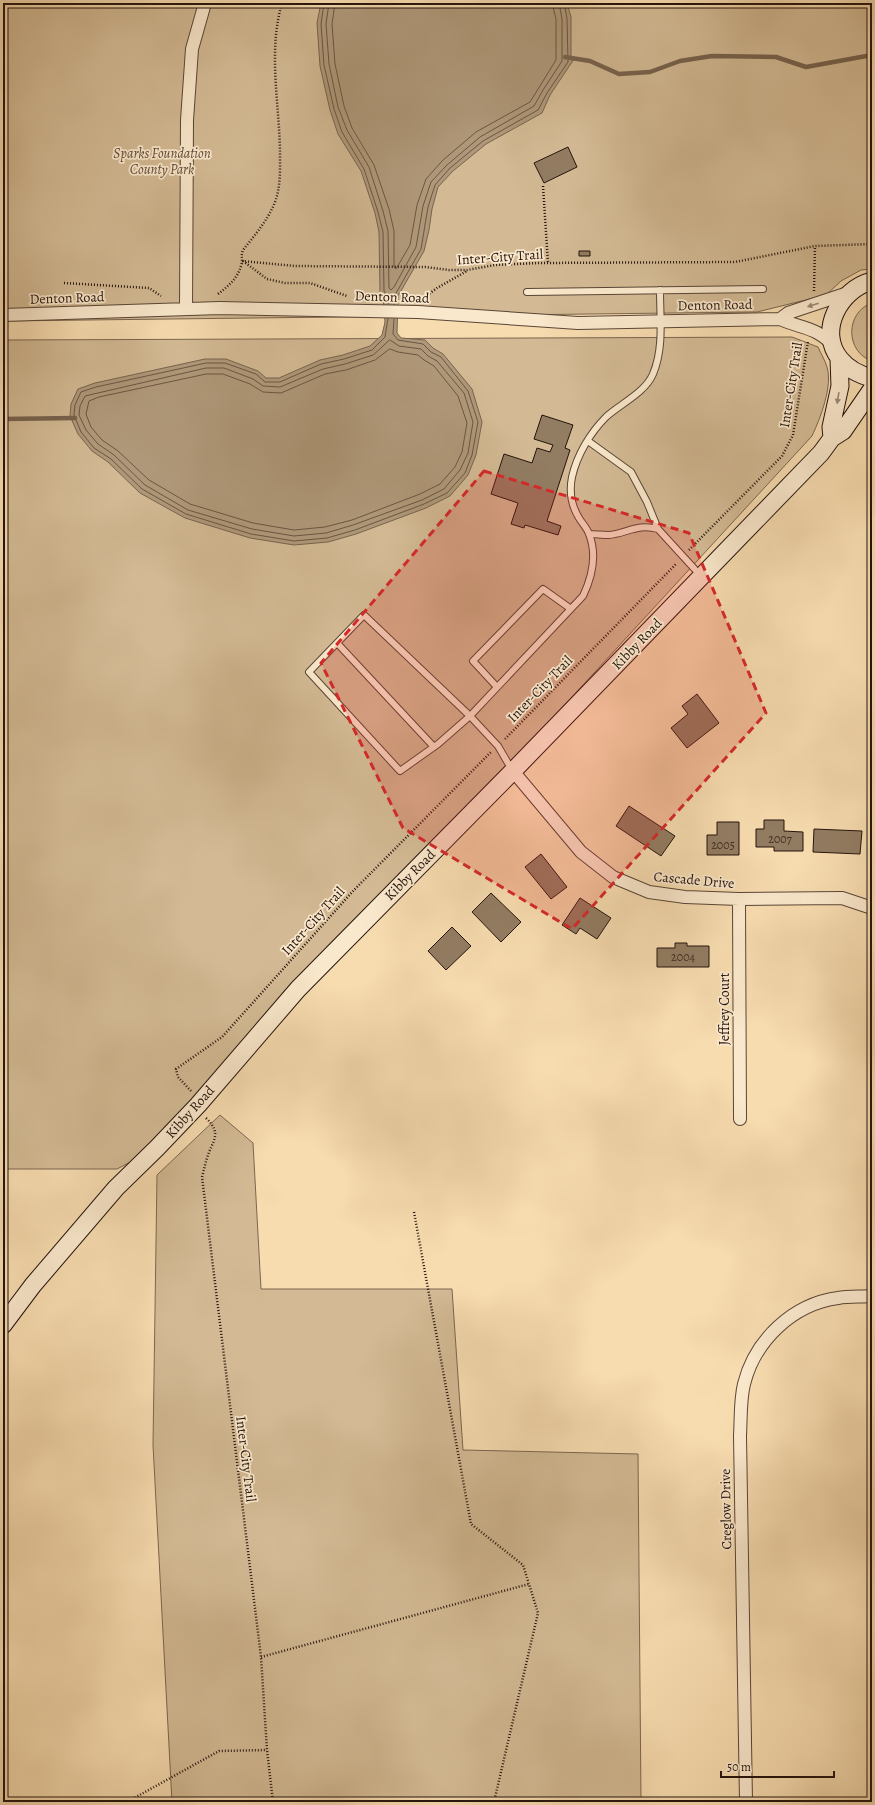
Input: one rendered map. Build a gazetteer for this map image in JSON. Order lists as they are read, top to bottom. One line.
{"streets":{"main road":["Kibby Road"],"street":["Denton Road","Cascade Drive","Jeffrey Court","Creglow Drive"],"path":["Inter-City Trail"]},"crossings":[["Inter-City Trail","Denton Road"],["Kibby Road","Cascade Drive"],["Cascade Drive","Jeffrey Court"]],"parks":["Sparks Foundation County Park"],"house_numbers":["2007","2005","2004"],"scale_bar":"50 m"}
